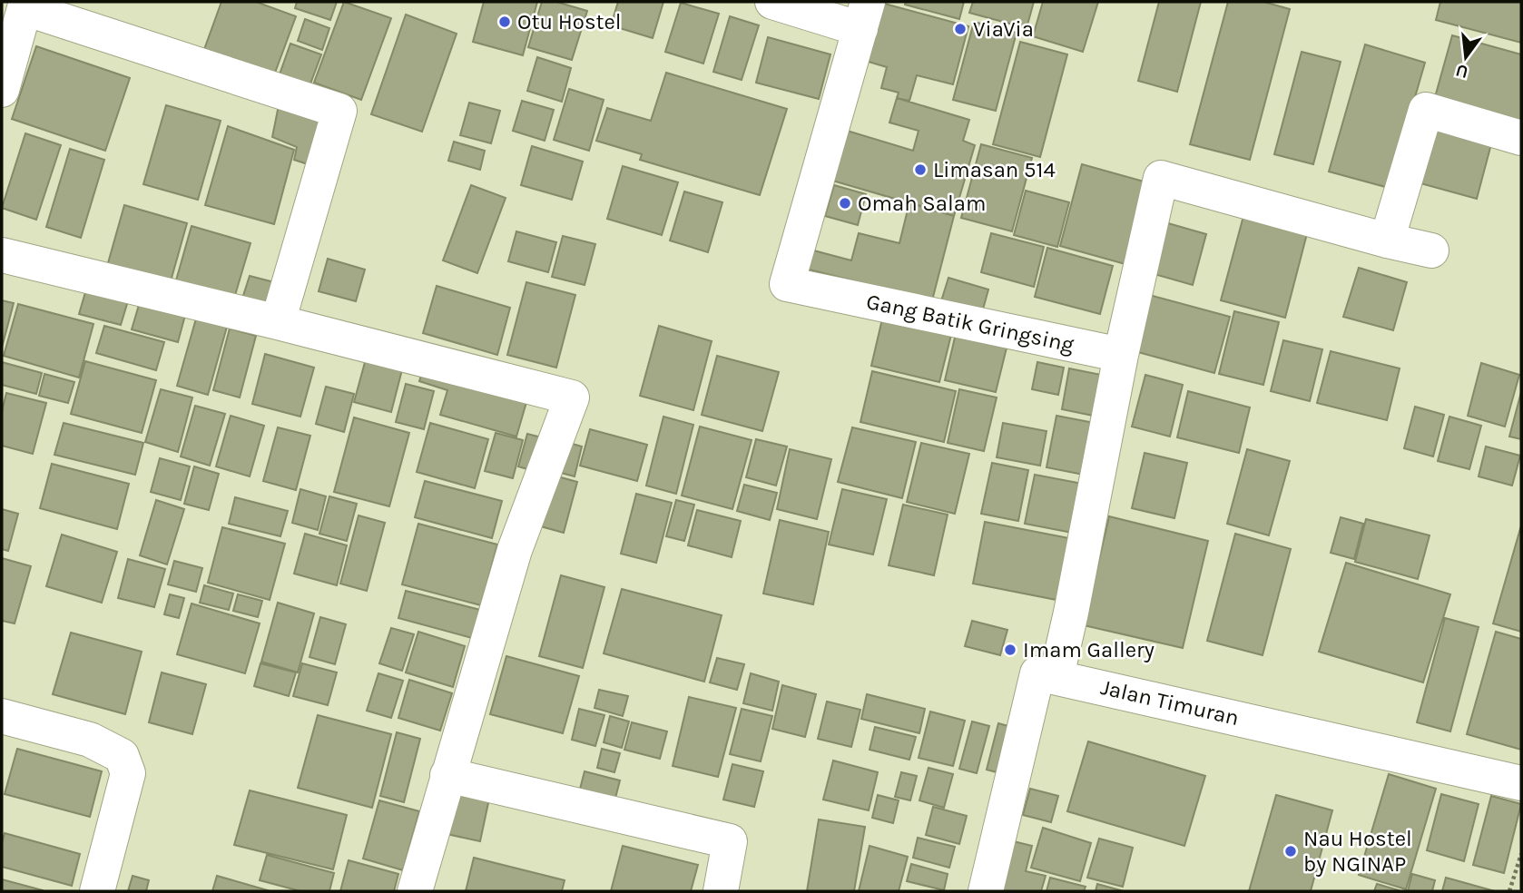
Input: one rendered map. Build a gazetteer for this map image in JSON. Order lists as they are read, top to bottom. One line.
{"streets":{"street":["Gang Batik Gringsing","Jalan Timuran"]},"places":["Otu Hostel","ViaVia","Limasan 514","Omah Salam","Imam Gallery","Nau Hostel by NGINAP"],"north":"bottom"}
